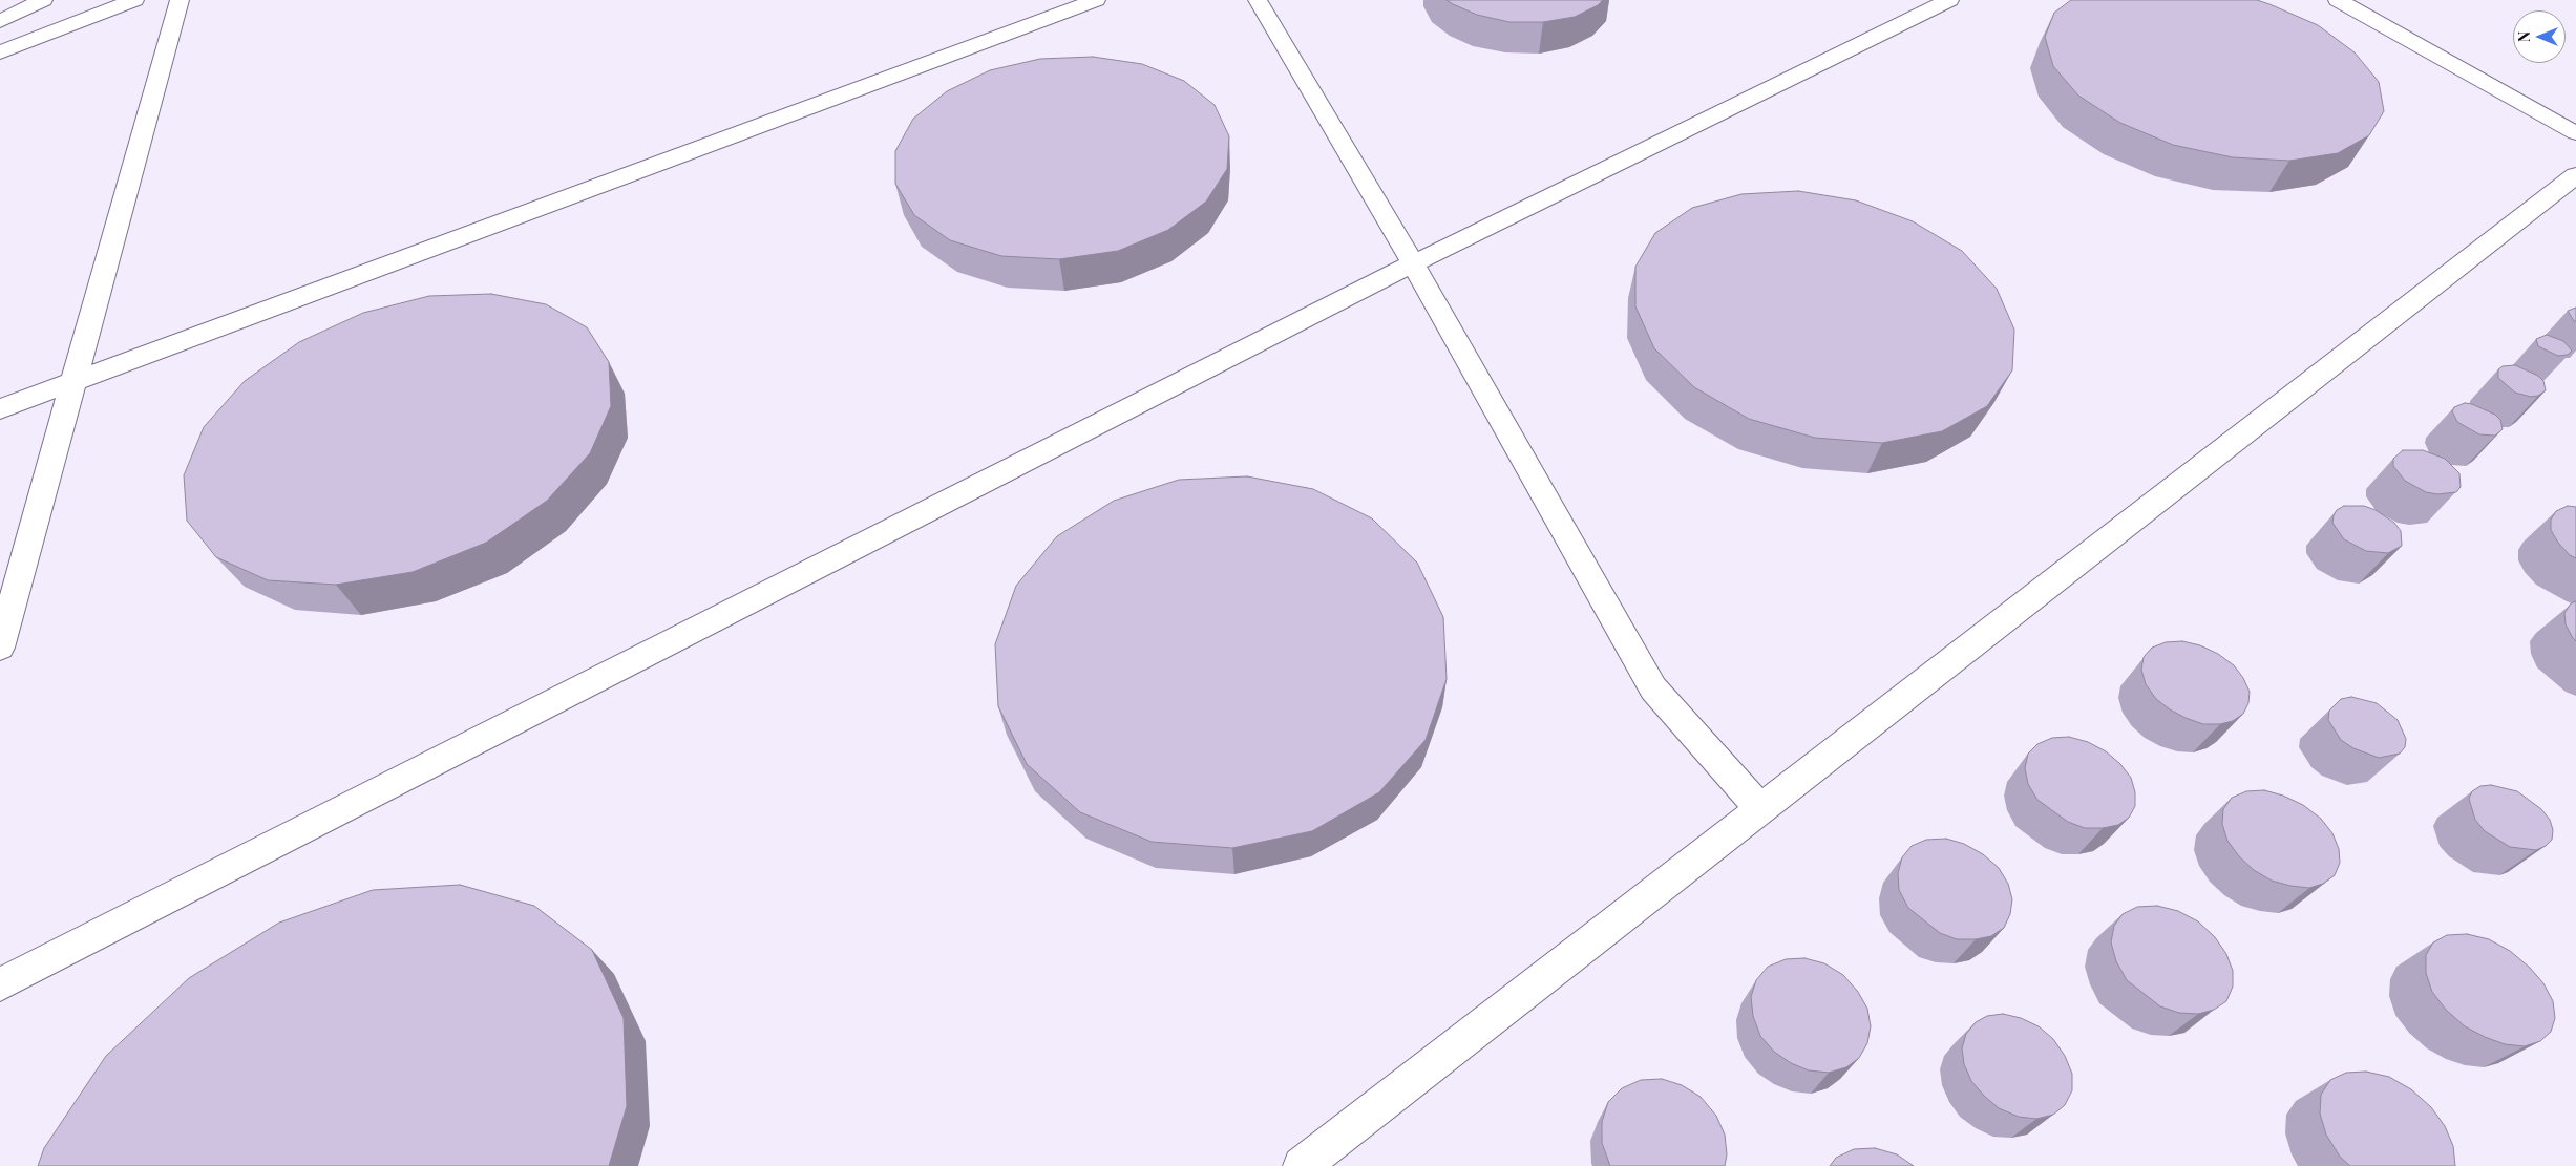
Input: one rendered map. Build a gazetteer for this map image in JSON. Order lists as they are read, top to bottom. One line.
{"north":"left"}
